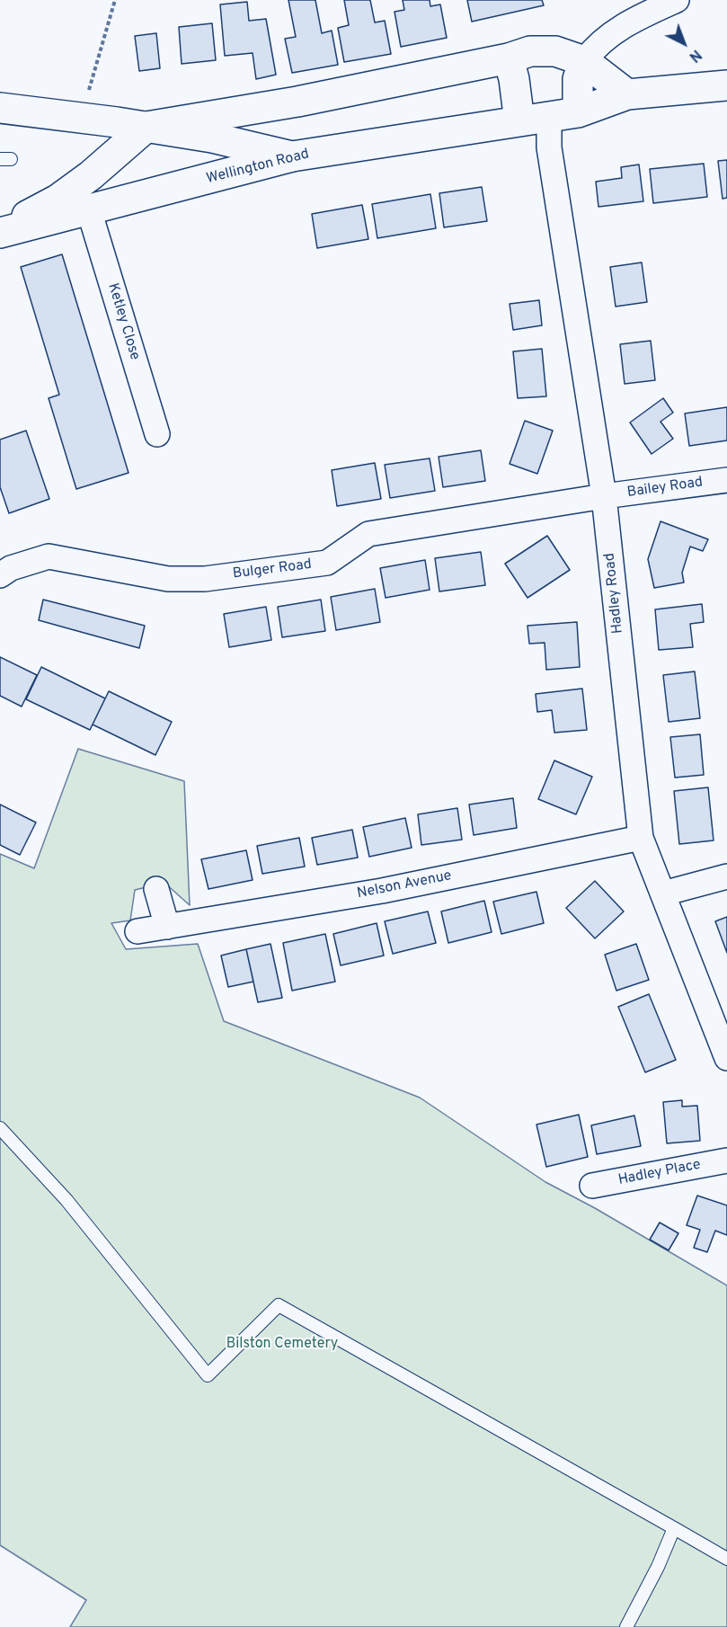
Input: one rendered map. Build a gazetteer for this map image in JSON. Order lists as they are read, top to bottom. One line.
{"streets":{"main road":["Wellington Road"],"street":["Ketley Close","Bailey Road","Bulger Road","Hadley Road","Nelson Avenue","Hadley Place"]},"crossings":[["Wellington Road","Ketley Close"],["Wellington Road","Hadley Road"],["Bailey Road","Bulger Road"],["Bailey Road","Hadley Road"],["Bulger Road","Hadley Road"],["Hadley Road","Nelson Avenue"]],"parks":["Bilston Cemetery"],"north":"bottom right"}
